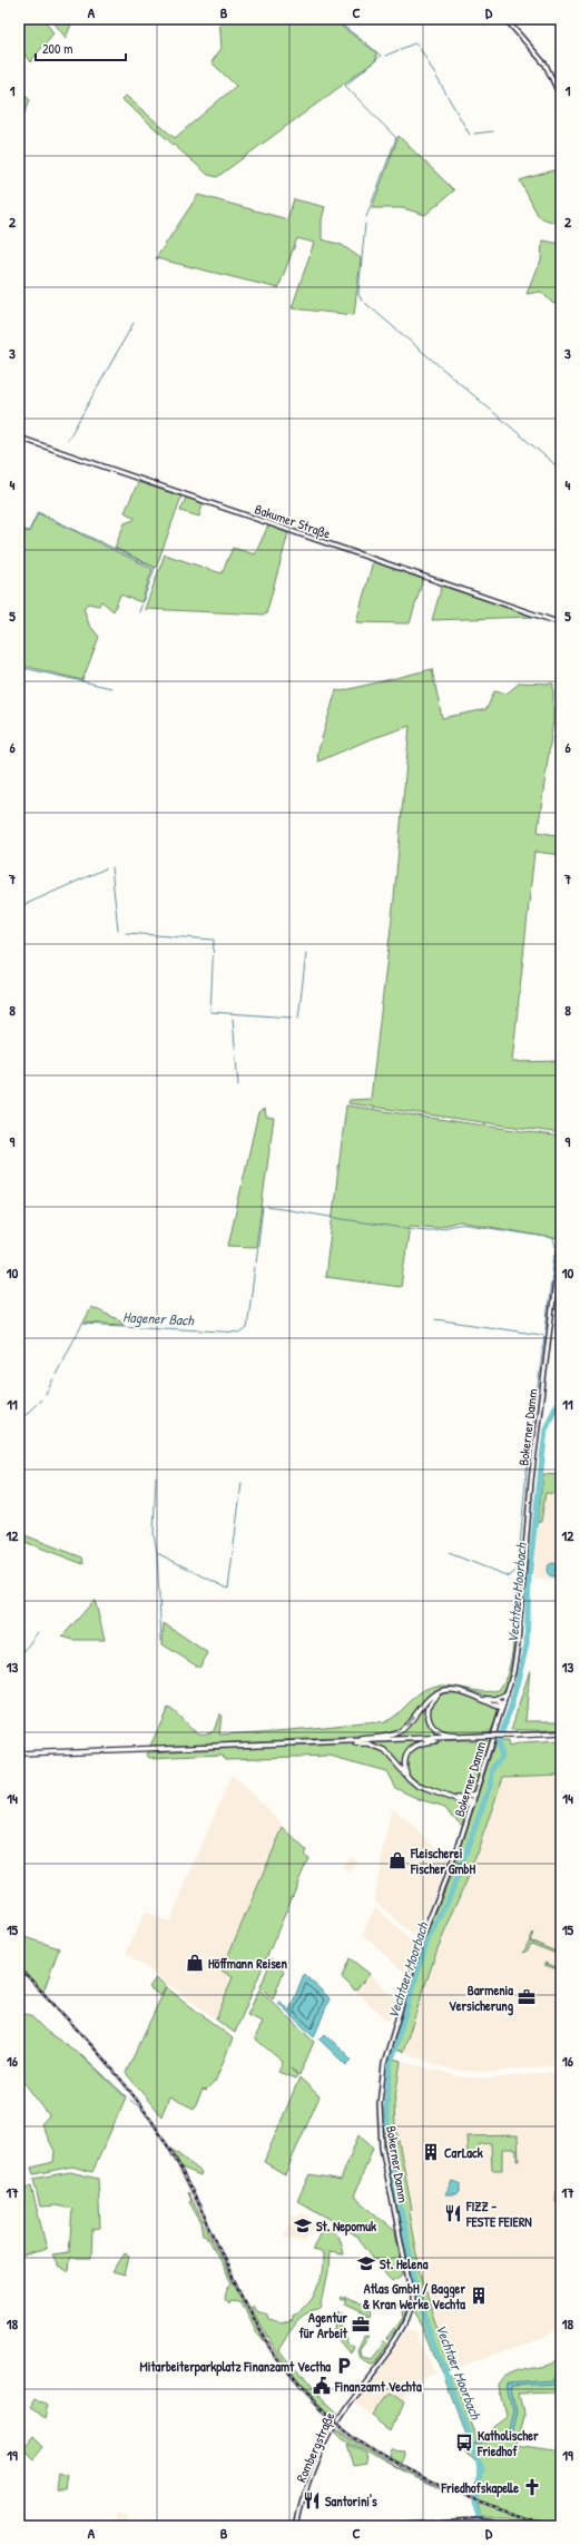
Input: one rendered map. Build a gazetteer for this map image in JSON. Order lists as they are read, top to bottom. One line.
{"streets":{"main road":["Bakumer Straße","Bokerner Damm","Rombergstraße"]},"crossings":[["Bokerner Damm","Rombergstraße"]],"water":["Hagener Bach","Vechtaer Moorbach"],"places":{"shop":["Fleischerei Fischer GmbH","Höffmann Reisen"],"office":["Barmenia Versicherung","Agentur für Arbeit"],"building":["CarLack","Atlas GmbH / Bagger & Kran Werke Vechta"],"restaurant":["FIZZ - FESTE FEIERN","Santorini's"],"school or university":["St. Nepomuk","St. Helena"],"parking":["Mitarbeiterparkplatz Finanzamt Vectha"],"public building":["Finanzamt Vechta"],"bus stop":["Katholischer Friedhof"],"church":["Friedhofskapelle"]},"scale_bar":"200 m","grid":{"columns":["A","B","C","D"],"rows":["1","2","3","4","5","6","7","8","9","10","11","12","13","14","15","16","17","18","19"]}}
